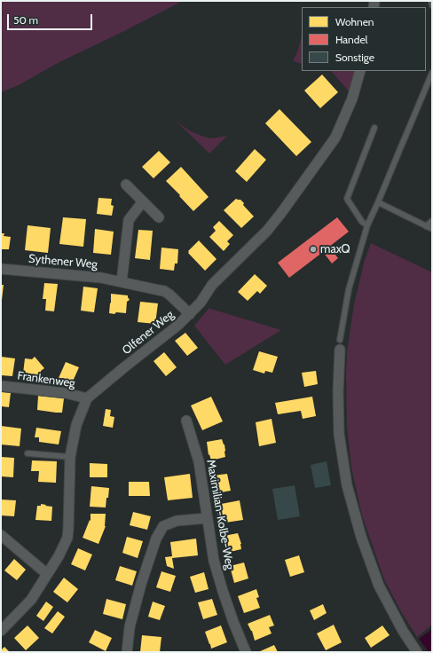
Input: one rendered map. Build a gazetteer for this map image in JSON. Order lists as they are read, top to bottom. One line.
{"streets":{"street":["Sythener Weg","Olfener Weg","Frankenweg","Maximilian-Kolbe-Weg"]},"crossings":[["Sythener Weg","Olfener Weg"],["Olfener Weg","Frankenweg"]],"places":["maxQ"],"legend":["Wohnen","Handel","Sonstige"],"scale_bar":"50 m"}
